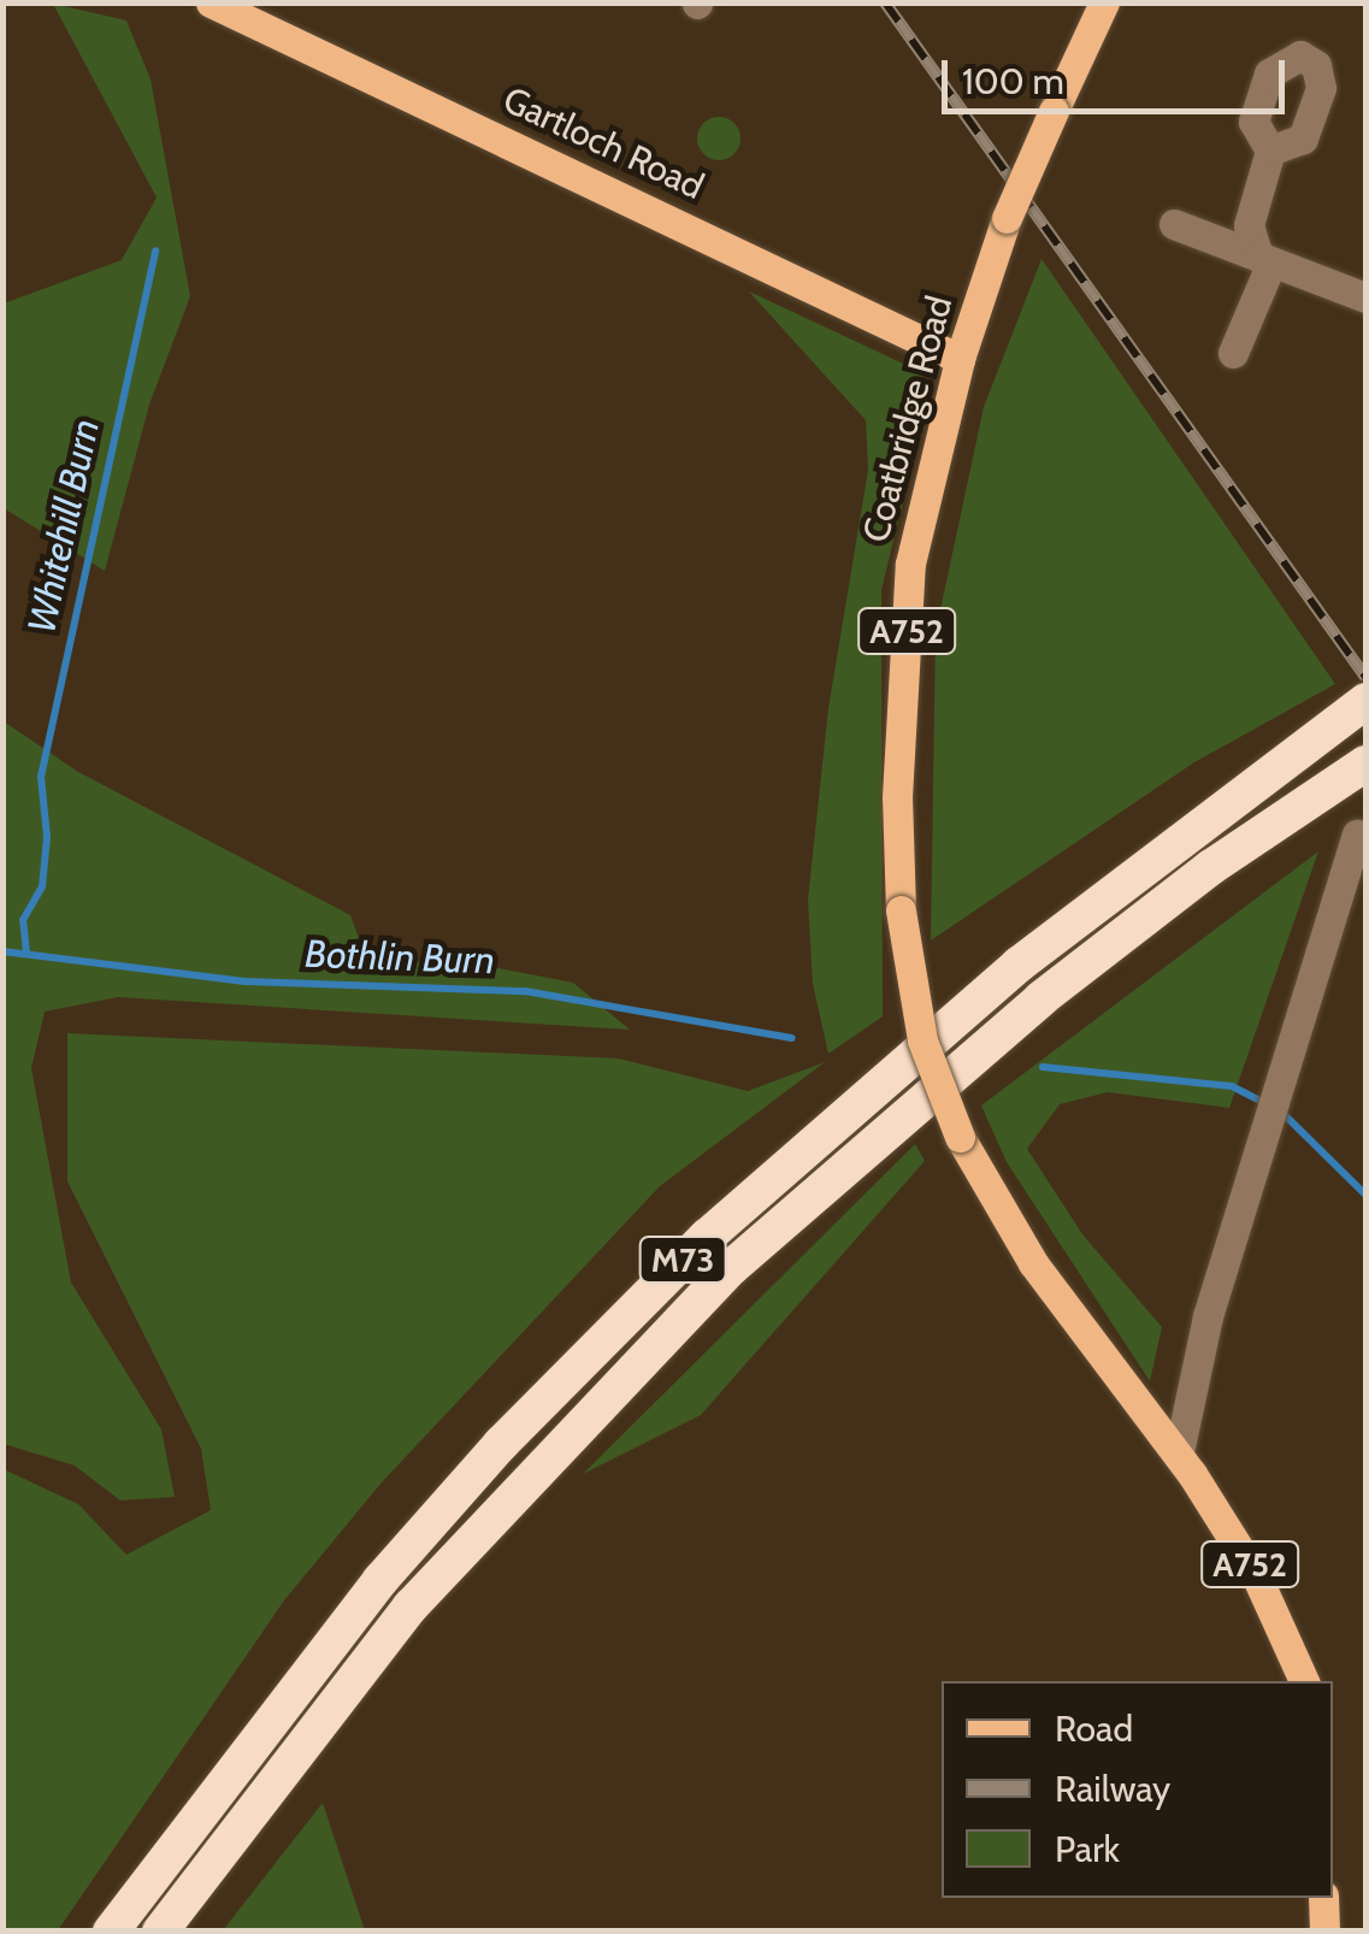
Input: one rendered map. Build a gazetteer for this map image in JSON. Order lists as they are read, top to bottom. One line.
{"streets":{"highway":["M73"],"main road":["Gartloch Road","Coatbridge Road","A752"]},"crossings":[["Gartloch Road","Coatbridge Road"]],"water":["Whitehill Burn","Bothlin Burn"],"legend":["Road","Railway","Park"],"scale_bar":"100 m"}
